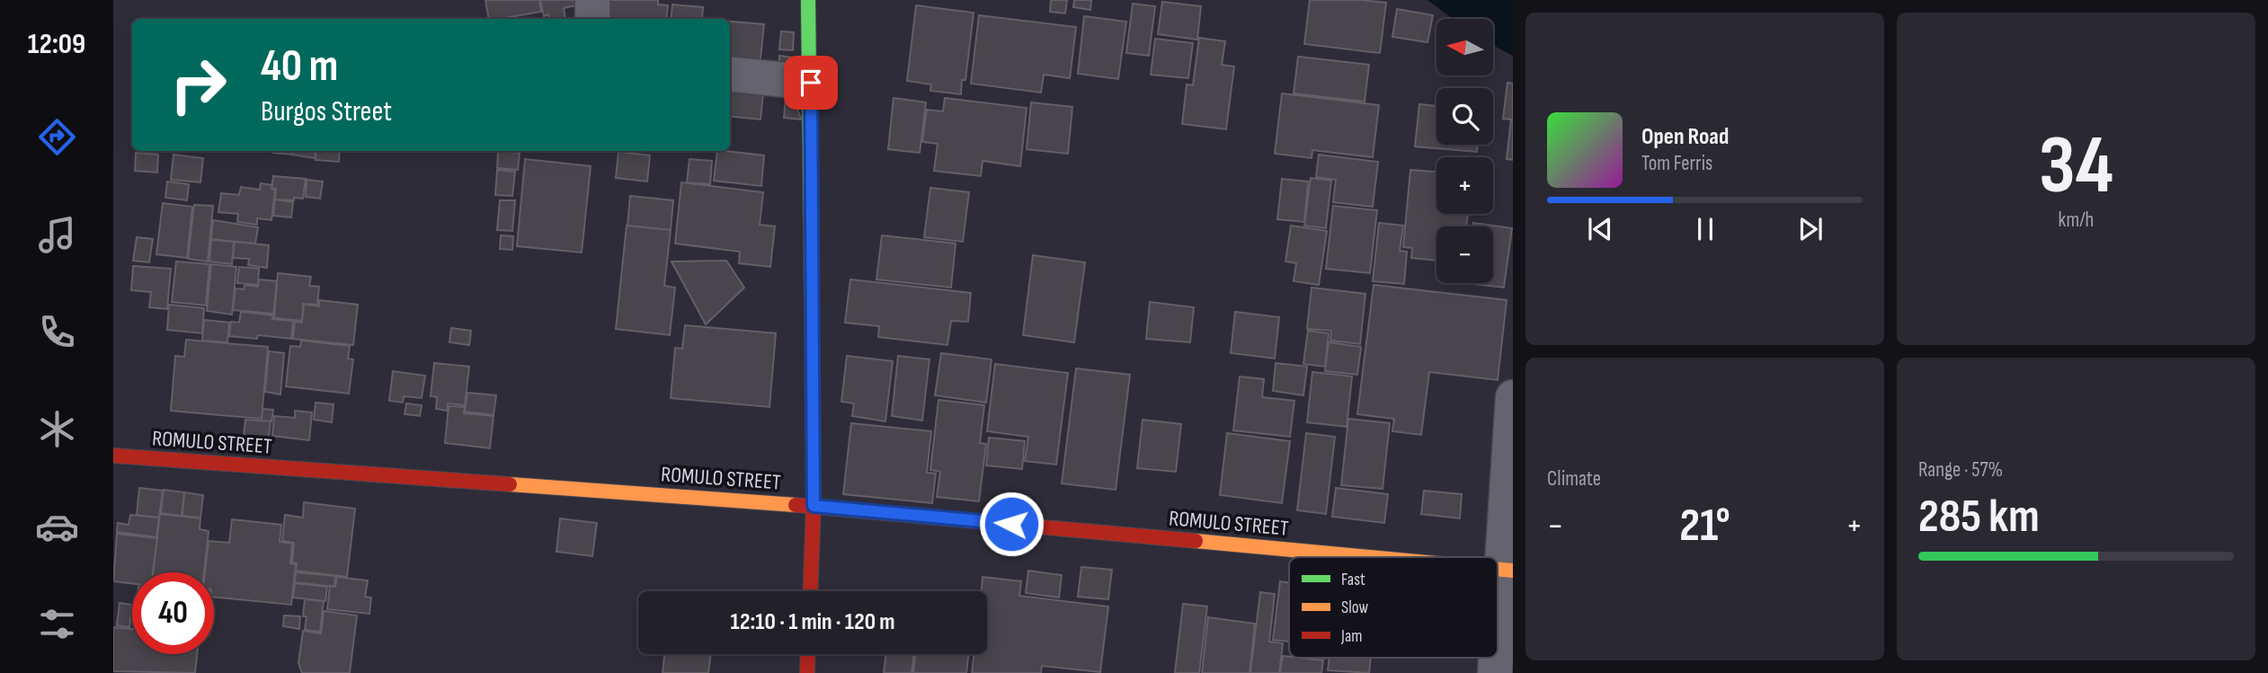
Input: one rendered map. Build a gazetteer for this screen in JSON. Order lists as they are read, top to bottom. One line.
{"streets":{"street":["ROMULO STREET"]},"legend":["Fast","Slow","Jam"],"north":"left","page":{"tabs":"12:09","tile":[["34","km/h"],"Climate",["Range · 57%","285 km"]],"map_buttons":["+","−"],"turn":["40 m","Burgos Street"],"song":["Open Road","Tom Ferris"],"heat":["−","21°","+"],"limit":"40","trip":"12:10 · 1 min · 120 m"}}
